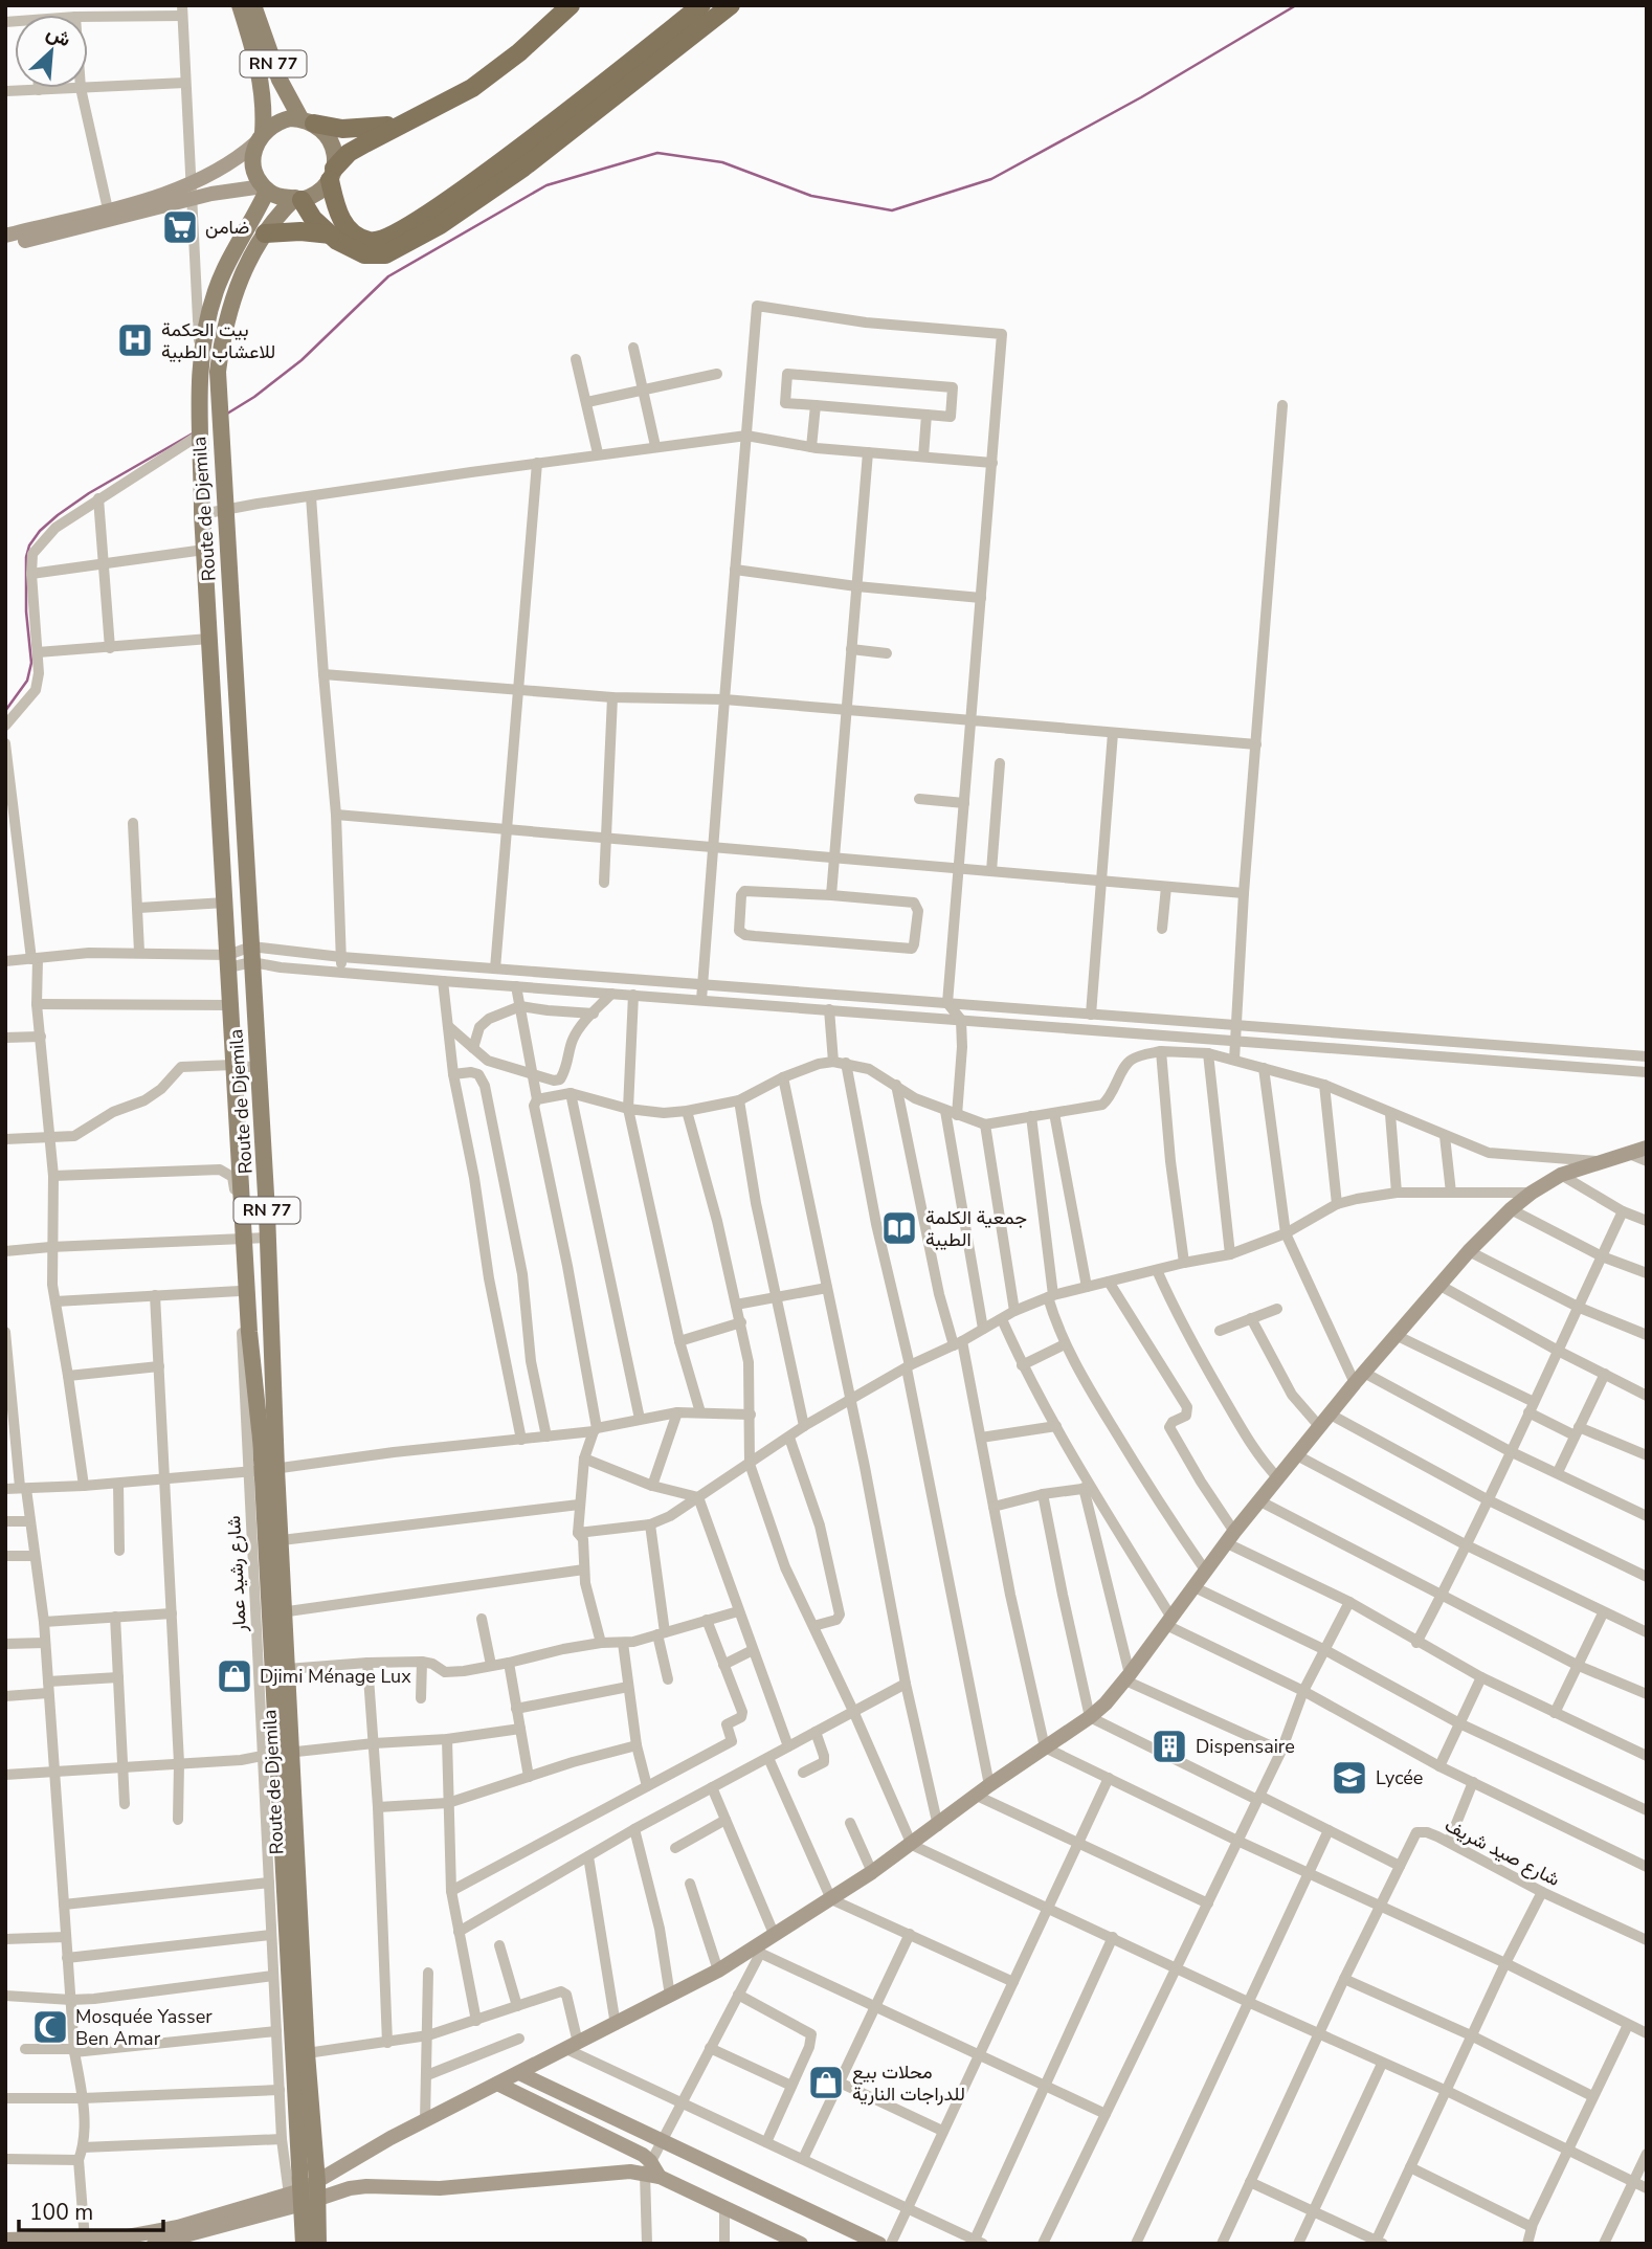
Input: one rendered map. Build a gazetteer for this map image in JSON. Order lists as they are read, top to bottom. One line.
{"streets":{"main road":["RN 77","Route de Djemila"],"street":["شارع رشيد عمار","شارع صيد شريف"]},"crossings":[["RN 77","Route de Djemila"],["Route de Djemila","شارع رشيد عمار"]],"places":{"supermarket":["ضامن"],"hospital":["بيت الحكمة للاعشاب الطبية"],"library":["جمعية الكلمة الطيبة"],"shop":["Djimi Ménage Lux","محلات بيع للدراجات النارية"],"building":["Dispensaire"],"school or university":["Lycée"],"mosque":["Mosquée Yasser Ben Amar"]},"scale_bar":"100 m","north":"top right"}
